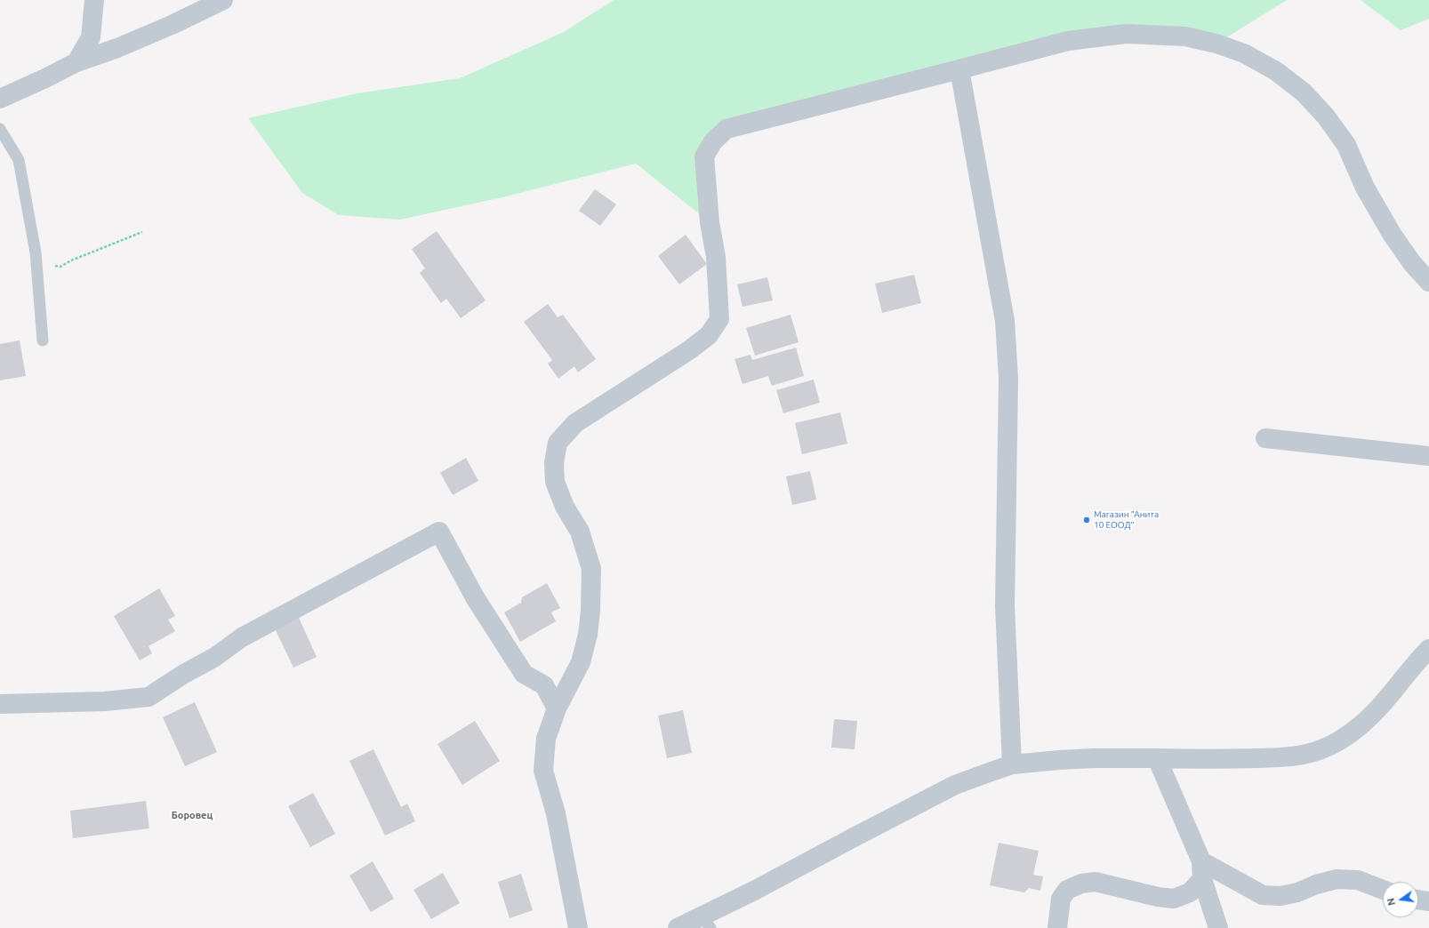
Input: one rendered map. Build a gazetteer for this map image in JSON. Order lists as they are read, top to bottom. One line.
{"districts":["Боровец"],"places":["Магазин \"Анита 10 ЕООД\""],"north":"left"}
